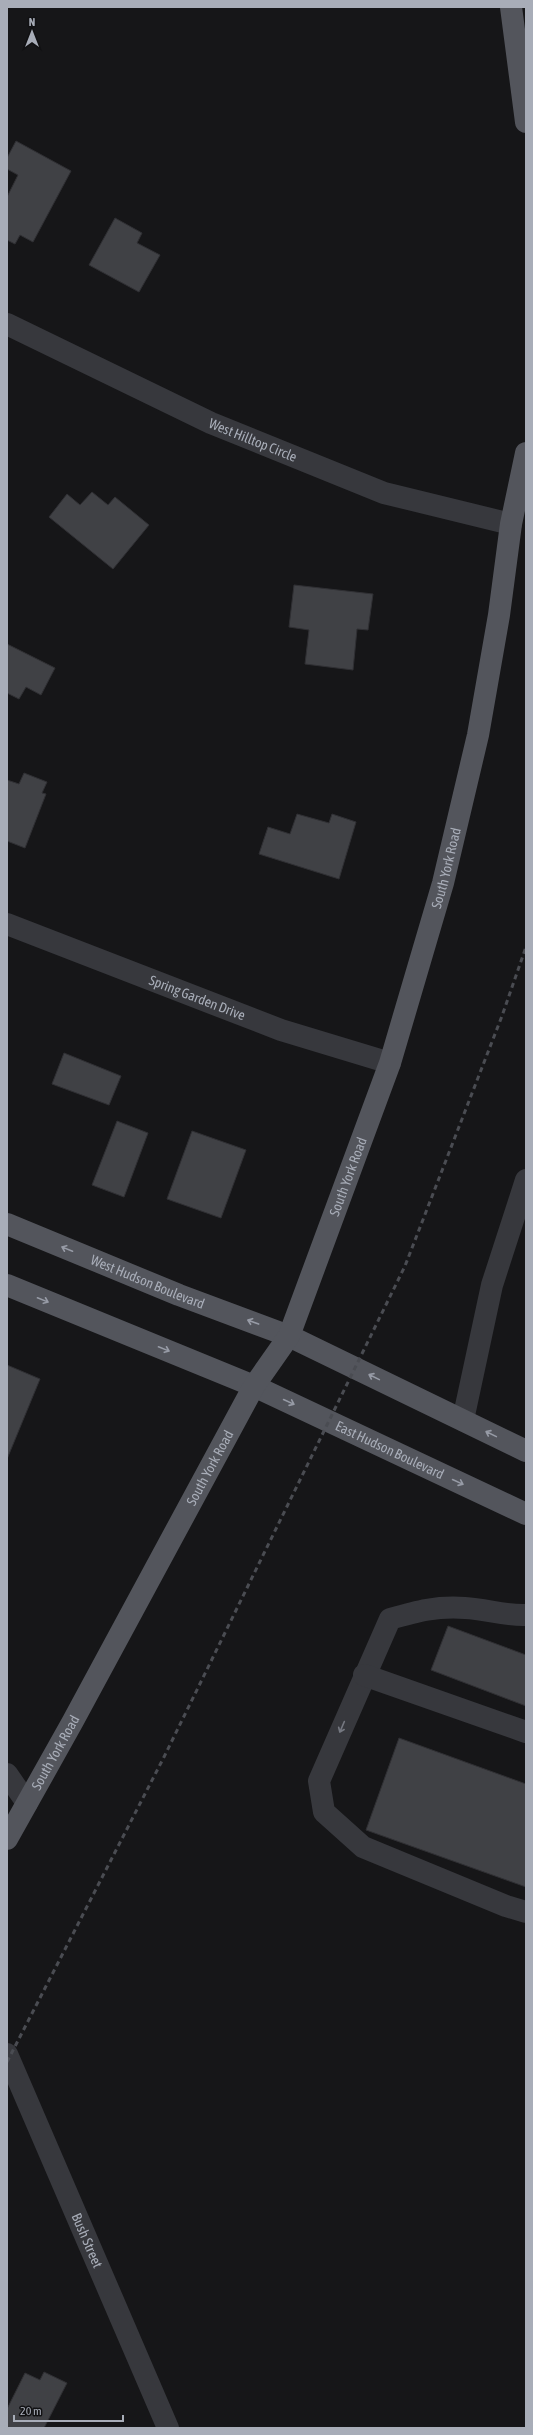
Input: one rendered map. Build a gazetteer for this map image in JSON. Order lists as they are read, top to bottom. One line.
{"streets":{"main road":["South York Road","West Hudson Boulevard","East Hudson Boulevard"],"street":["West Hilltop Circle","Spring Garden Drive","Bush Street"]},"crossings":[["West Hilltop Circle","South York Road"],["South York Road","Spring Garden Drive"],["South York Road","West Hudson Boulevard"],["South York Road","East Hudson Boulevard"]],"scale_bar":"20 m","north":"top"}
